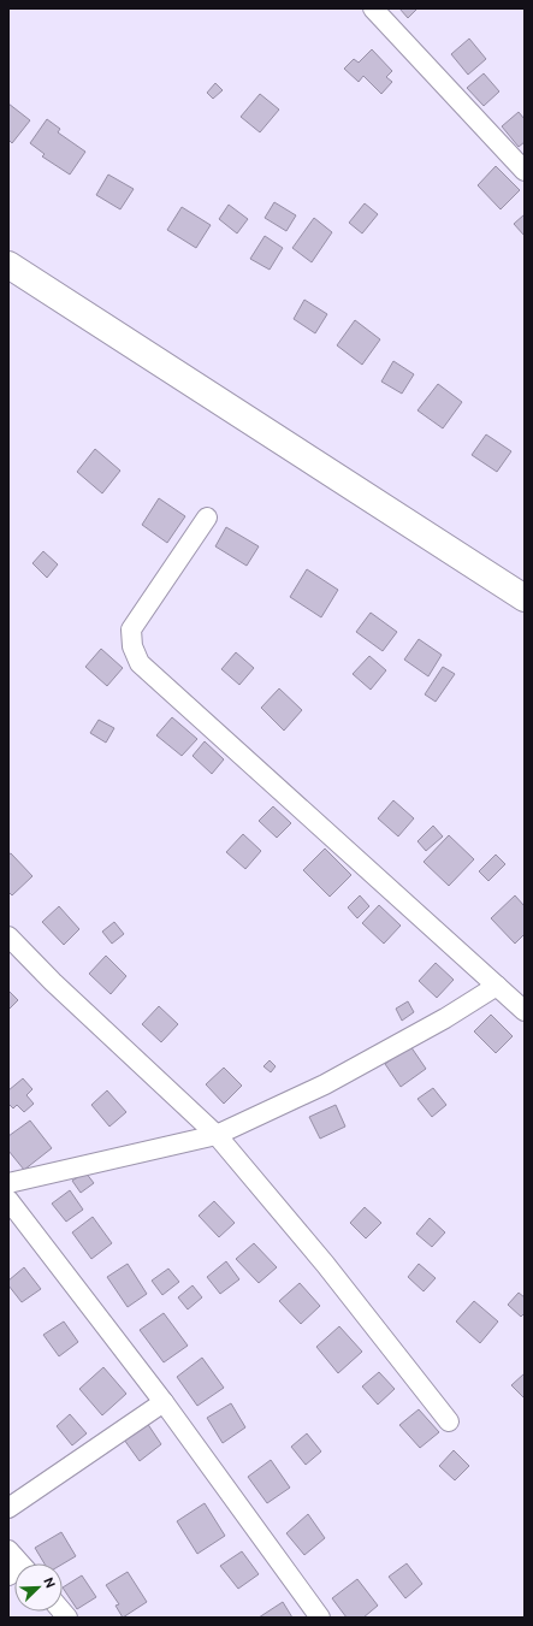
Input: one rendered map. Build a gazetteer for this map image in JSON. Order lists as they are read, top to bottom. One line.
{"north":"top right"}
